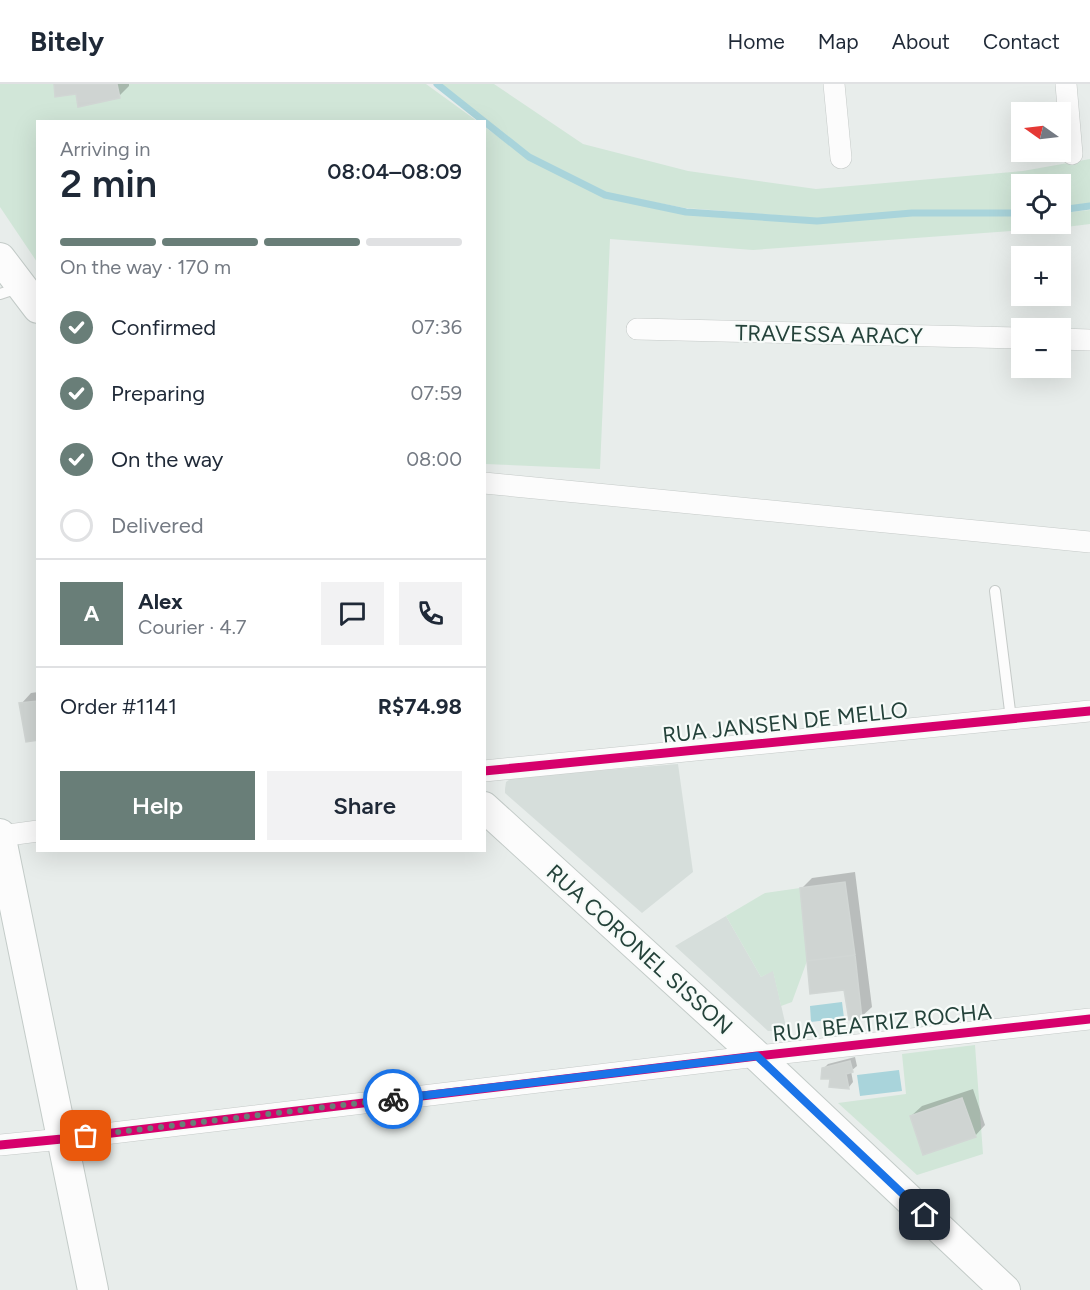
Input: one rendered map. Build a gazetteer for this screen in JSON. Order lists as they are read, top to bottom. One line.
{"streets":{"main road":["RUA CORONEL SISSON"],"street":["TRAVESSA ARACY","RUA JANSEN DE MELLO","RUA BEATRIZ ROCHA"]},"crossings":[["RUA CORONEL SISSON","RUA BEATRIZ ROCHA"]],"north":"left","page":{"header":"Bitely","nav":["Home","Map","About","Contact"],"map_buttons":["+","−"],"heading":["2 min","Arriving in","08:04–08:09"],"panel":["Alex","Courier · 4.7","Order #1141","R$74.98"],"bar":"On the way · 170 m","list":[["Confirmed","07:36"],["Preparing","07:59"],["On the way","08:00"],"Delivered"],"round":"A","buttons":["Help","Share"]}}
